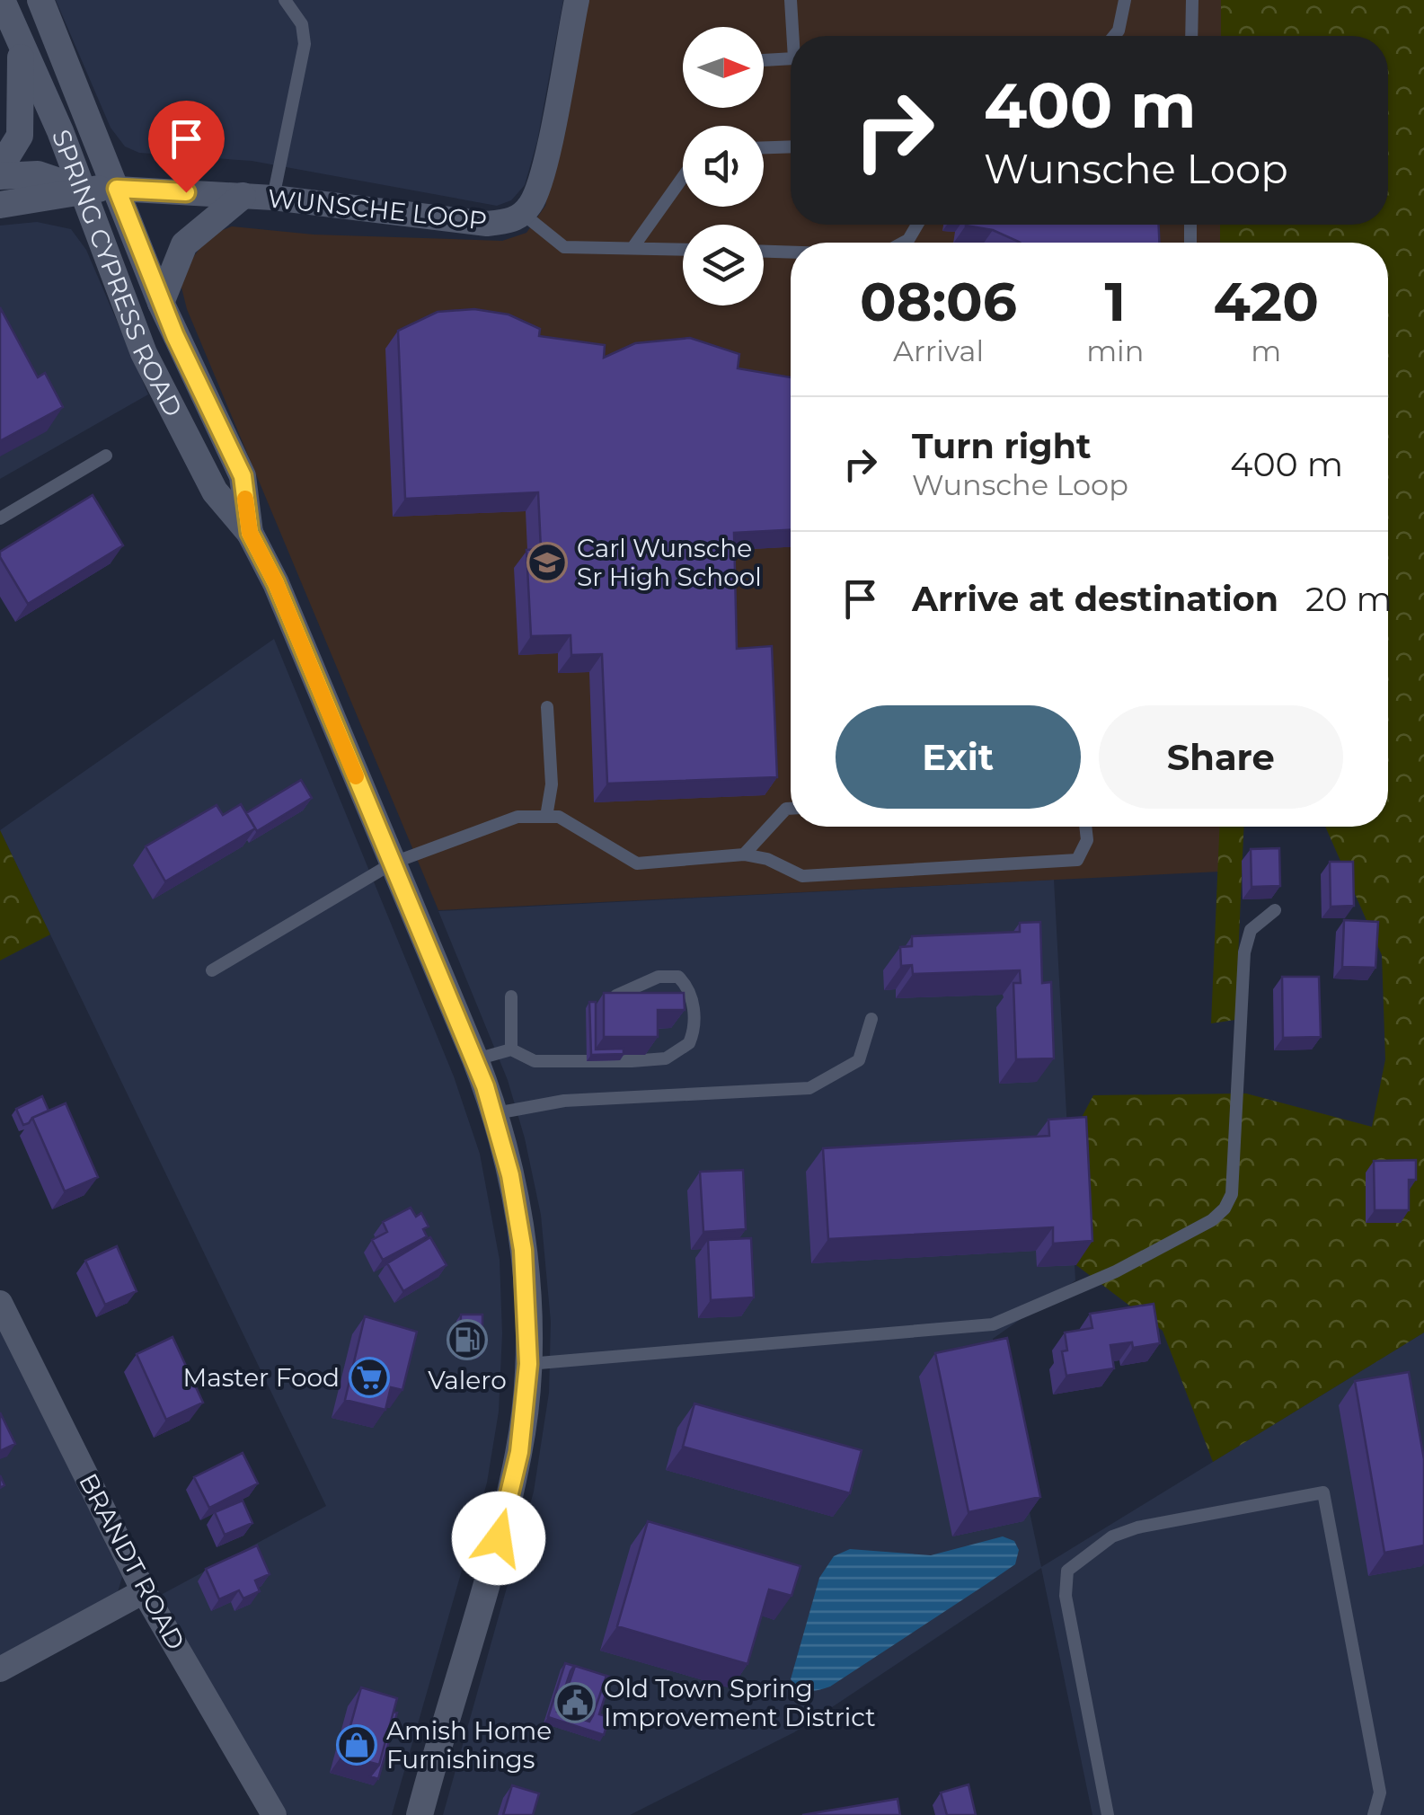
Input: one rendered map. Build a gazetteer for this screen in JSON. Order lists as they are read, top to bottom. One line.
{"streets":{"main road":["SPRING CYPRESS ROAD"],"street":["WUNSCHE LOOP","BRANDT ROAD"]},"crossings":[["WUNSCHE LOOP","SPRING CYPRESS ROAD"]],"places":{"school or university":["Carl Wunsche Sr High School"],"fuel station":["Valero"],"supermarket":["Master Food"],"public building":["Old Town Spring Improvement District"],"shop":["Amish Home Furnishings"]},"north":"right","page":{"turn":["400 m","Wunsche Loop"],"eta":["08:06","Arrival","1","min","420","m"],"list":[{"name":"Turn right","note":"Wunsche Loop","value":"400 m"},{"name":"Arrive at destination","value":"20 m"}],"buttons":["Exit","Share"]}}
